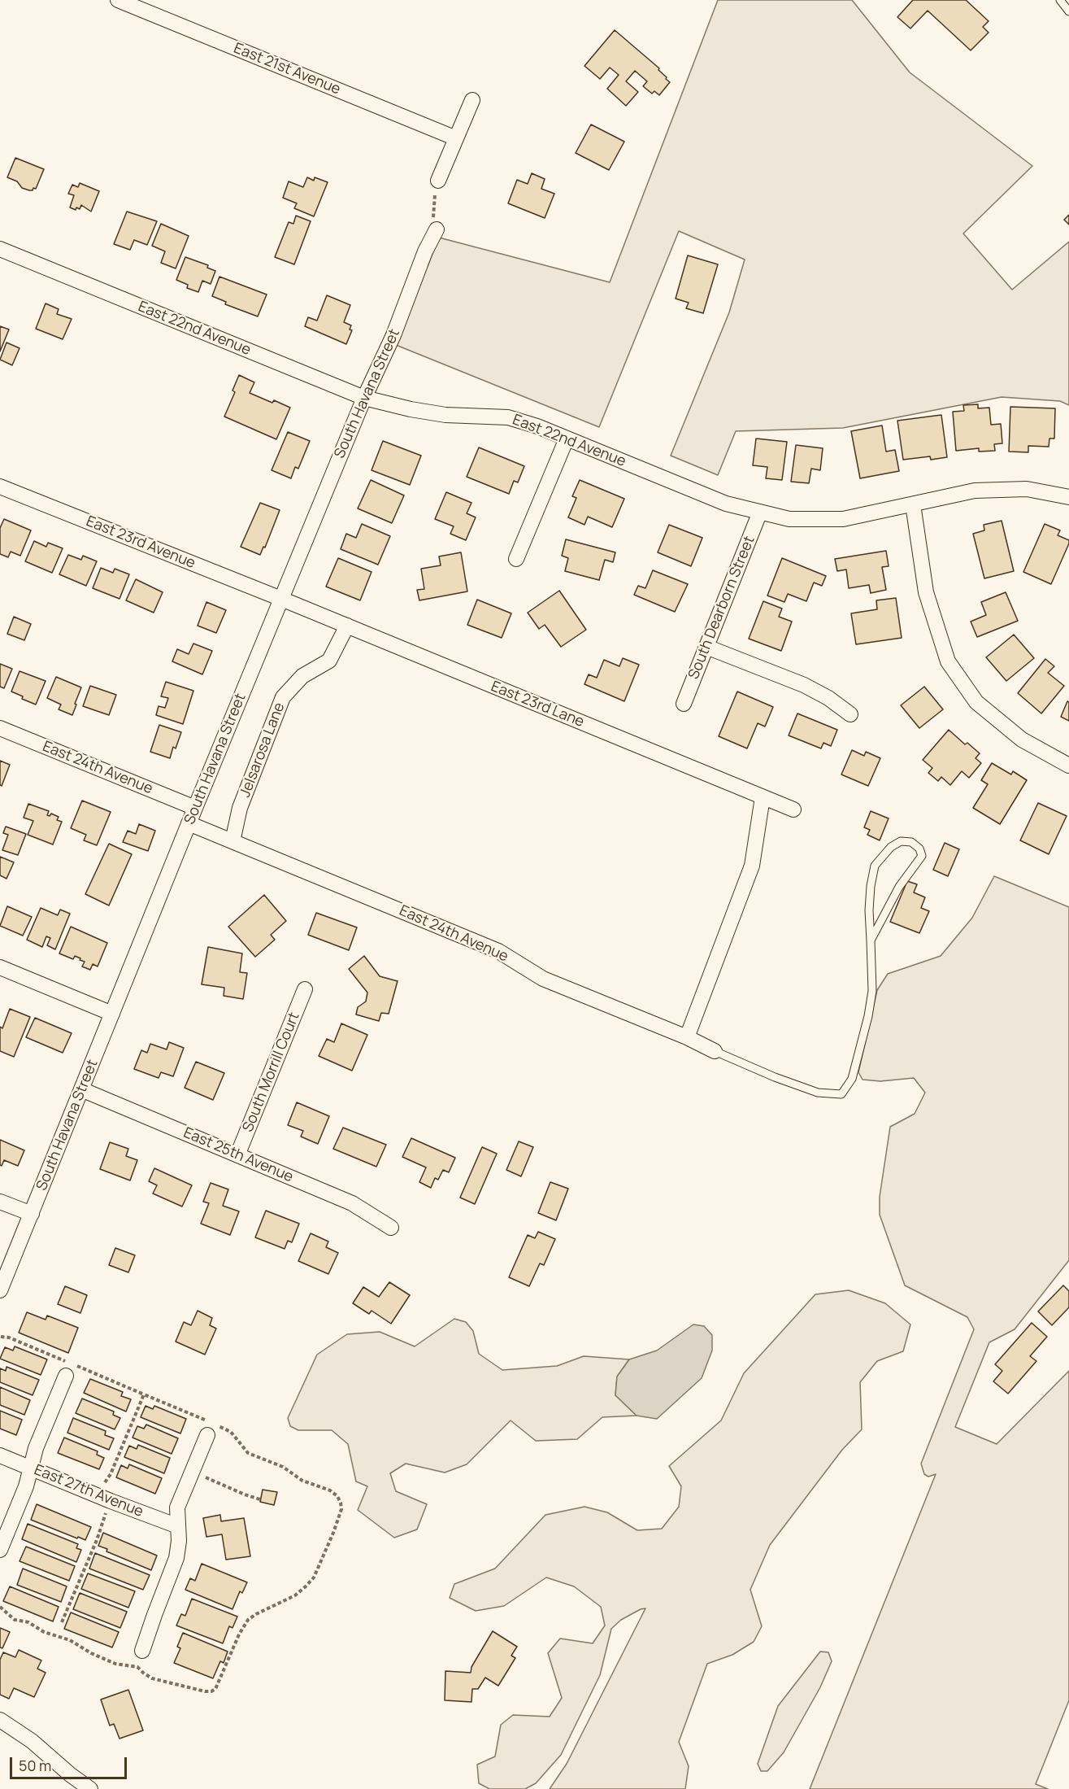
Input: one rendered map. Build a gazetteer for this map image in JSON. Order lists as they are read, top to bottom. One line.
{"streets":{"street":["East 21st Avenue","East 22nd Avenue","South Havana Street","East 23rd Avenue","South Dearborn Street","East 23rd Lane","Jelsarosa Lane","East 24th Avenue","South Morrill Court","East 25th Avenue","East 27th Avenue"]},"crossings":[["East 22nd Avenue","South Havana Street"],["East 22nd Avenue","South Dearborn Street"],["South Havana Street","East 23rd Avenue"],["South Havana Street","East 23rd Lane"],["South Havana Street","East 24th Avenue"],["South Havana Street","East 25th Avenue"],["East 23rd Avenue","East 23rd Lane"],["East 23rd Lane","Jelsarosa Lane"],["Jelsarosa Lane","East 24th Avenue"],["South Morrill Court","East 25th Avenue"]],"scale_bar":"50 m"}
